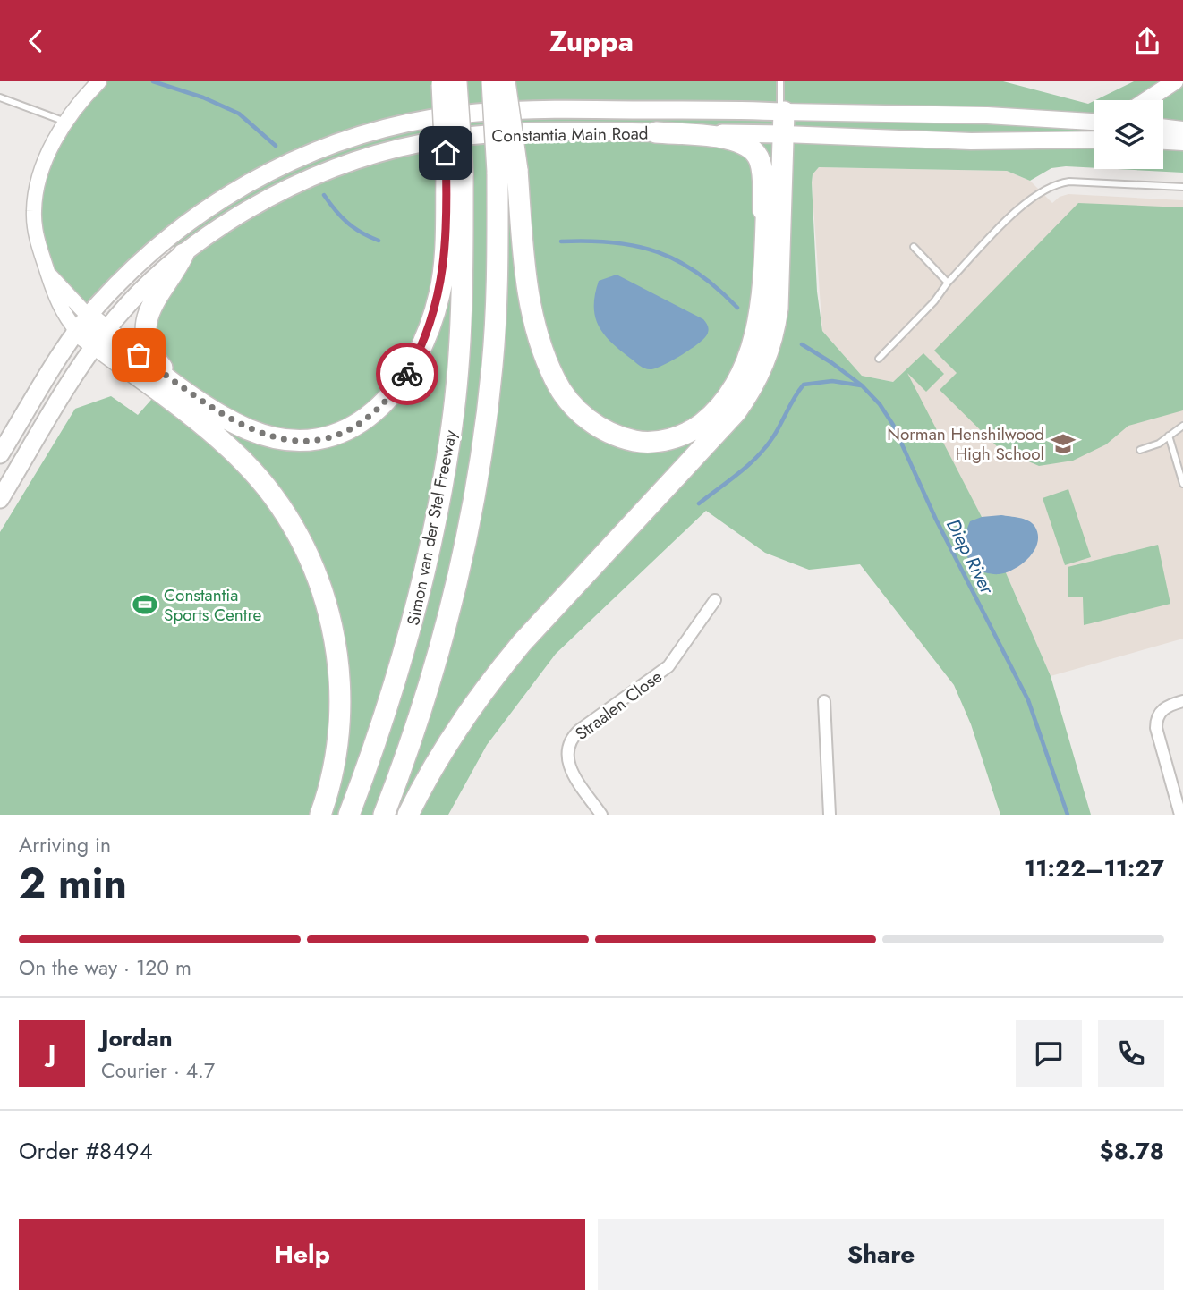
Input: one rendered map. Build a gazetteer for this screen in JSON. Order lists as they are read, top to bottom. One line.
{"streets":{"highway":["Simon van der Stel Freeway"],"main road":["Constantia Main Road"],"street":["Straalen Close"]},"water":["Diep River"],"places":{"school or university":["Norman Henshilwood High School"],"sports":["Constantia Sports Centre"]},"page":{"header":"Zuppa","heading":["2 min","Arriving in","11:22–11:27"],"panel":["Jordan","Courier · 4.7","Order #8494","$8.78"],"bar":"On the way · 120 m","round":"J","buttons":["Help","Share"]}}
